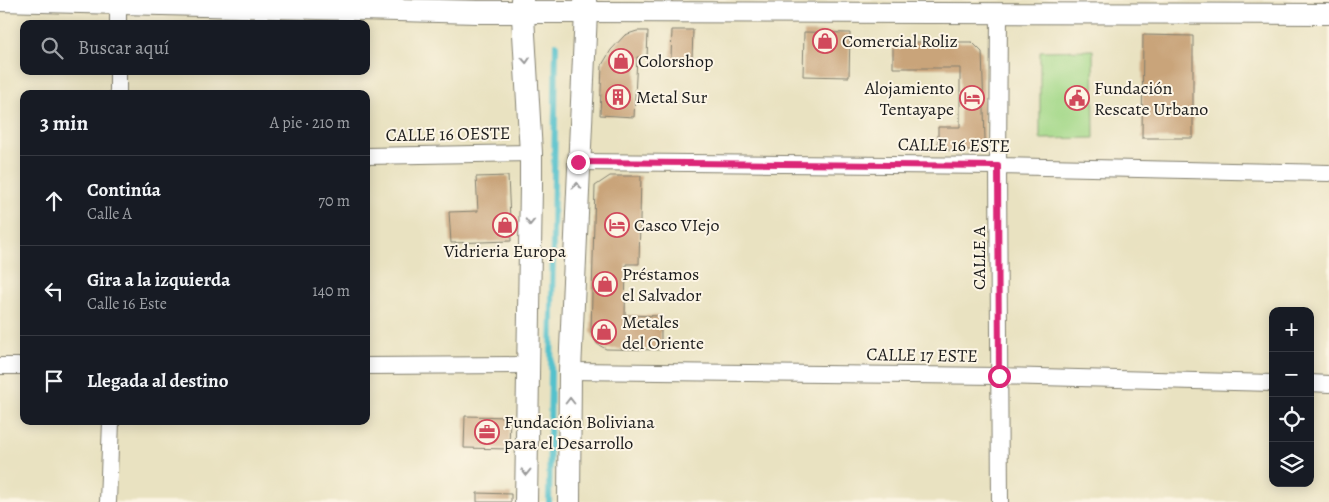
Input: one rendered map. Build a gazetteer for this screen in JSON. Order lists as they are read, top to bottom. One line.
{"streets":{"street":["CALLE 16 OESTE","CALLE 16 ESTE","CALLE A","CALLE 17 ESTE"]},"crossings":[["CALLE 16 ESTE","CALLE A"],["CALLE A","CALLE 17 ESTE"]],"places":{"shop":["Comercial Roliz","Colorshop","Vidrieria Europa","Préstamos el Salvador","Metales del Oriente"],"building":["Metal Sur"],"hotel":["Alojamiento Tentayape","Casco VIejo"],"public building":["Fundación Rescate Urbano"],"office":["Fundación Boliviana para el Desarrollo"]},"page":{"search":"Buscar aquí","heading":["3 min","A pie · 210 m"],"list":[["Continúa","Calle A","70 m"],["Gira a la izquierda","Calle 16 Este","140 m"],"Llegada al destino"],"map_buttons":["+","−"]}}
